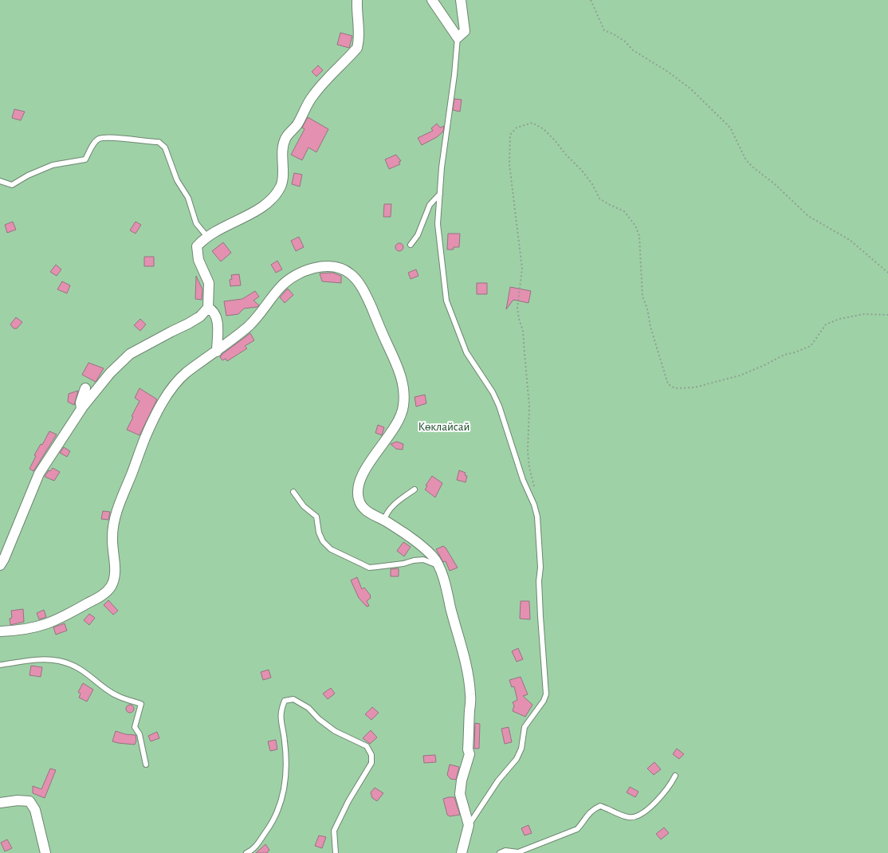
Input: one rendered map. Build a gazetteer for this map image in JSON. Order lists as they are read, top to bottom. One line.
{"parks":["Көклайсай"]}
